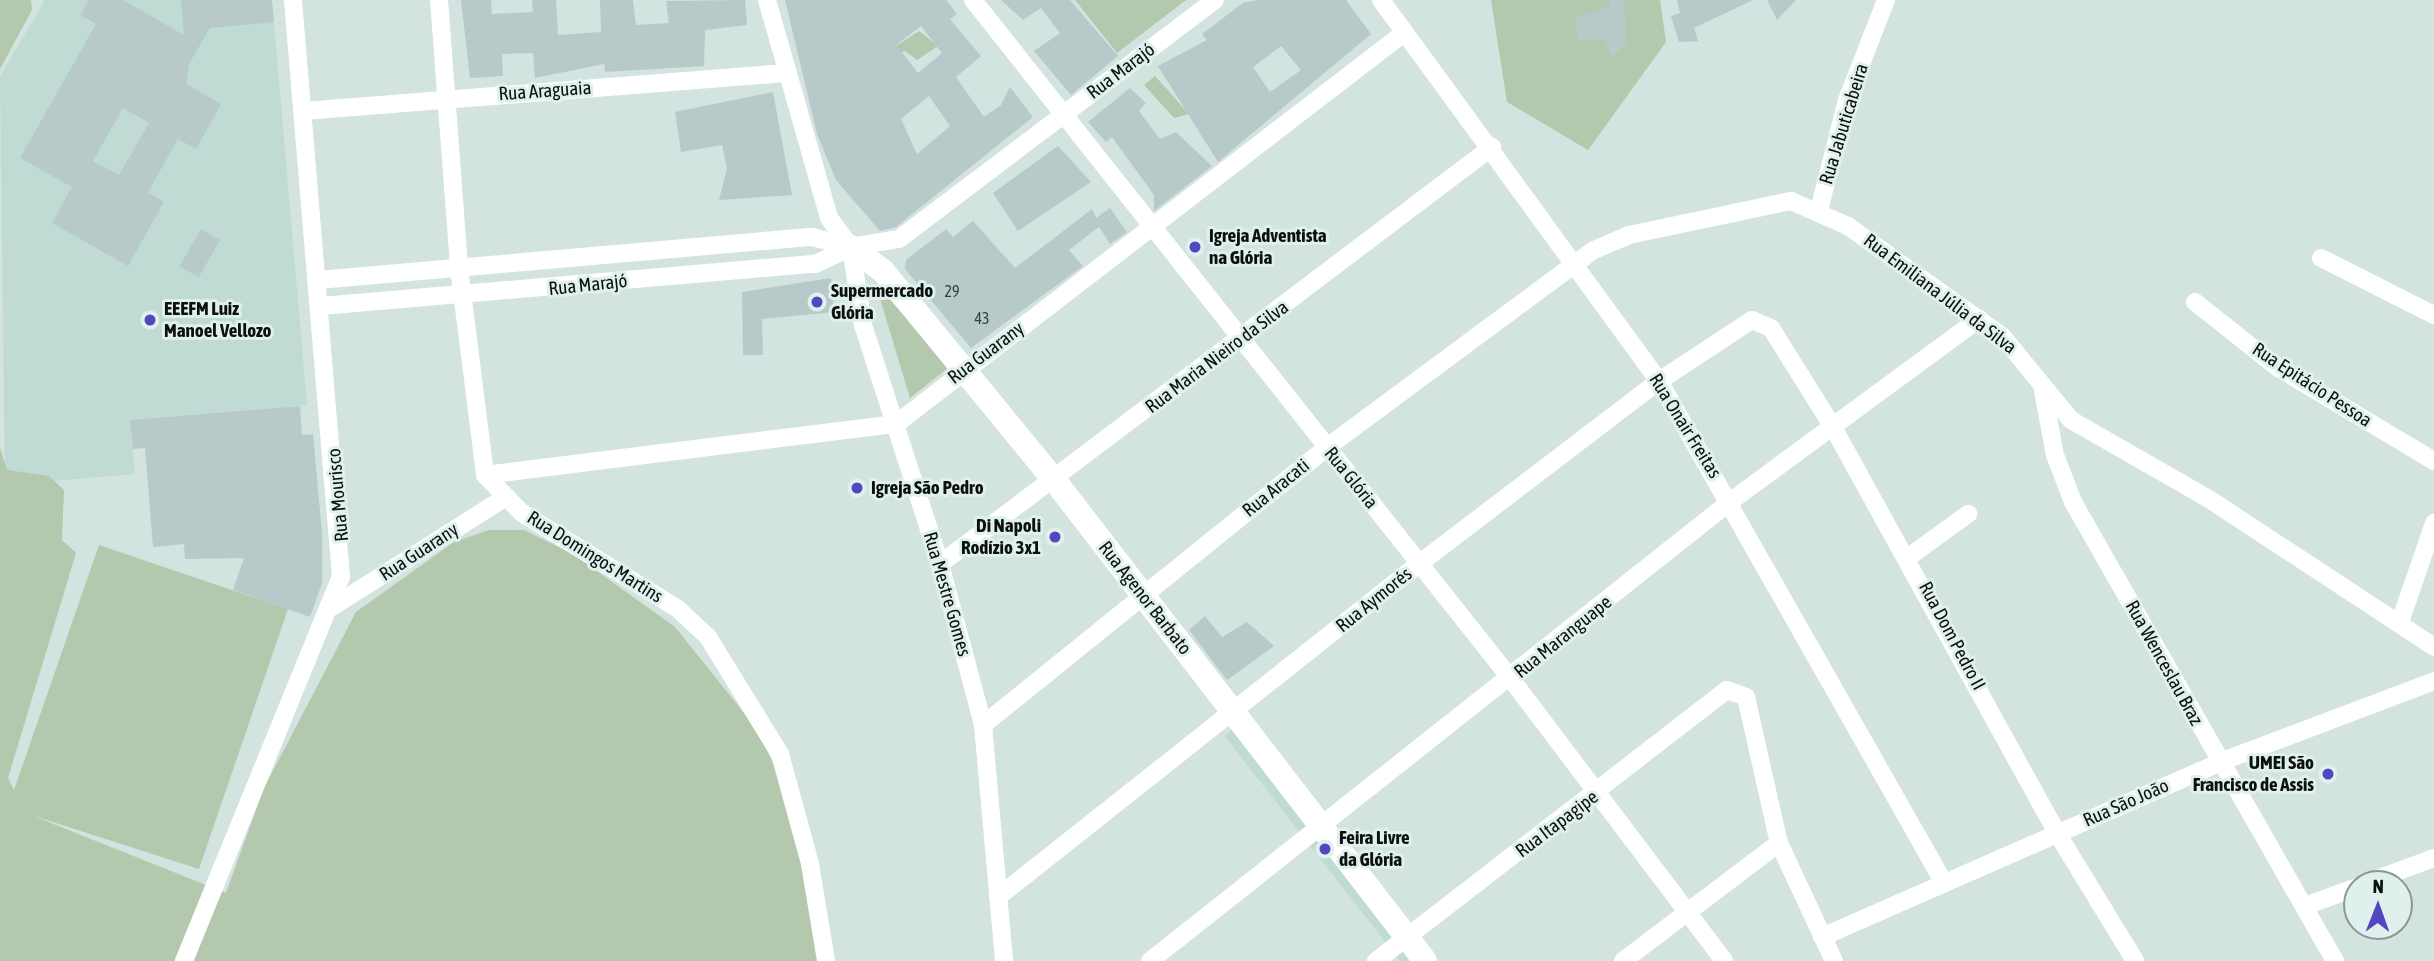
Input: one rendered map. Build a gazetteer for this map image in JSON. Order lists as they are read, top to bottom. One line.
{"streets":{"street":["Rua Marajó","Rua Araguaia","Rua Jabuticabeira","Rua Emiliana Júlia da Silva","Rua Guarany","Rua Maria Nieiro da Silva","Rua Epitácio Pessoa","Rua Onair Freitas","Rua Glória","Rua Aracati","Rua Mourisco","Rua Domingos Martins","Rua Mestre Gomes","Rua Agenor Barbato","Rua Aymorés","Rua Dom Pedro II","Rua Maranguape","Rua Wenceslau Braz","Rua São João","Rua Itapagipe"]},"crossings":[["Rua Marajó","Rua Glória"],["Rua Marajó","Rua Mourisco"],["Rua Marajó","Rua Mestre Gomes"],["Rua Marajó","Rua Agenor Barbato"],["Rua Araguaia","Rua Mourisco"],["Rua Araguaia","Rua Mestre Gomes"],["Rua Jabuticabeira","Rua Emiliana Júlia da Silva"],["Rua Emiliana Júlia da Silva","Rua Onair Freitas"],["Rua Emiliana Júlia da Silva","Rua Aracati"],["Rua Emiliana Júlia da Silva","Rua Maranguape"],["Rua Emiliana Júlia da Silva","Rua Wenceslau Braz"],["Rua Guarany","Rua Onair Freitas"],["Rua Guarany","Rua Glória"],["Rua Guarany","Rua Mourisco"],["Rua Guarany","Rua Domingos Martins"],["Rua Guarany","Rua Mestre Gomes"],["Rua Guarany","Rua Agenor Barbato"],["Rua Maria Nieiro da Silva","Rua Onair Freitas"],["Rua Maria Nieiro da Silva","Rua Glória"],["Rua Maria Nieiro da Silva","Rua Mestre Gomes"],["Rua Maria Nieiro da Silva","Rua Agenor Barbato"],["Rua Onair Freitas","Rua Aracati"],["Rua Onair Freitas","Rua Aymorés"],["Rua Onair Freitas","Rua Maranguape"],["Rua Onair Freitas","Rua São João"],["Rua Glória","Rua Aracati"],["Rua Glória","Rua Aymorés"],["Rua Glória","Rua Maranguape"],["Rua Glória","Rua Itapagipe"],["Rua Aracati","Rua Mestre Gomes"],["Rua Aracati","Rua Agenor Barbato"],["Rua Mestre Gomes","Rua Agenor Barbato"],["Rua Mestre Gomes","Rua Aymorés"],["Rua Agenor Barbato","Rua Aymorés"],["Rua Agenor Barbato","Rua Maranguape"],["Rua Agenor Barbato","Rua Itapagipe"],["Rua Aymorés","Rua Dom Pedro II"],["Rua Dom Pedro II","Rua Maranguape"],["Rua Dom Pedro II","Rua São João"],["Rua Wenceslau Braz","Rua São João"]],"places":["Igreja Adventista na Glória","Supermercado Glória","EEEFM Luiz Manoel Vellozo","Igreja São Pedro","Di Napoli Rodízio 3x1","UMEI São Francisco de Assis","Feira Livre da Glória"],"house_numbers":["29","43"],"north":"top"}
